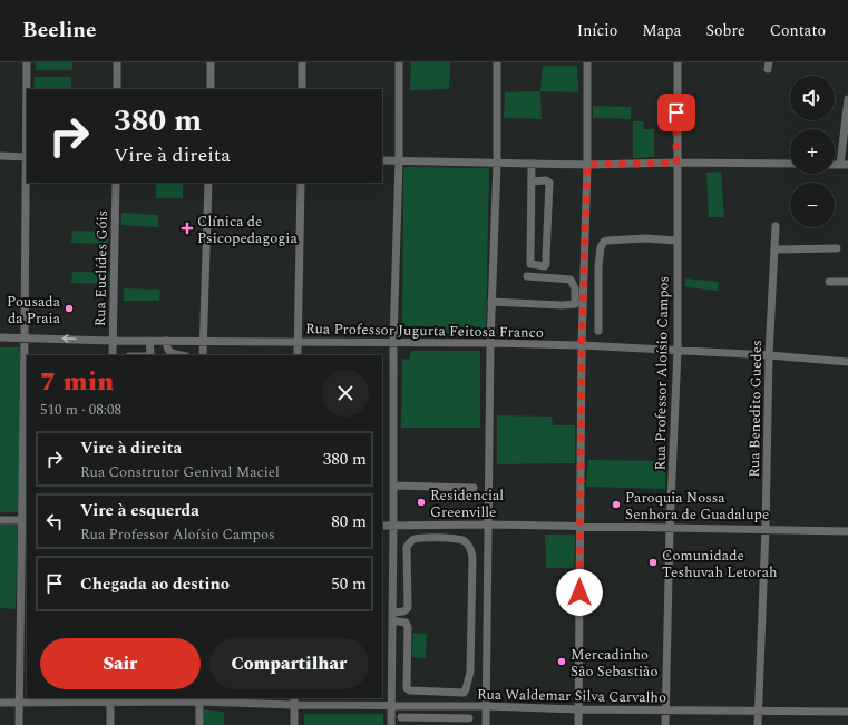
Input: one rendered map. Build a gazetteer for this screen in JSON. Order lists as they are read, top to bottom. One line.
{"streets":{"street":["Rua Euclídes Góis","Rua Professor Jugurta Feitosa Franco","Rua Professor Aloísio Campos","Rua Benedito Guedes","Rua Waldemar Silva Carvalho"]},"crossings":[["Rua Euclídes Góis","Rua Professor Jugurta Feitosa Franco"],["Rua Professor Jugurta Feitosa Franco","Rua Professor Aloísio Campos"],["Rua Professor Jugurta Feitosa Franco","Rua Benedito Guedes"],["Rua Professor Aloísio Campos","Rua Waldemar Silva Carvalho"],["Rua Benedito Guedes","Rua Waldemar Silva Carvalho"]],"places":{"health":["Clínica de Psicopedagogia"],"other":["Pousada da Praia","Residencial Greenville","Paroquia Nossa Senhora de Guadalupe","Comunidade Teshuvah Letorah","Mercadinho São Sebastião"]},"page":{"header":"Beeline","nav":["Início","Mapa","Sobre","Contato"],"map_buttons":["+","−"],"turn":["380 m","Vire à direita"],"heading":["7 min","510 m · 08:08"],"list":[{"name":"Vire à direita","note":"Rua Construtor Genival Maciel","value":"380 m"},{"name":"Vire à esquerda","note":"Rua Professor Aloísio Campos","value":"80 m"},{"name":"Chegada ao destino","value":"50 m"}],"buttons":["Sair","Compartilhar"]}}
